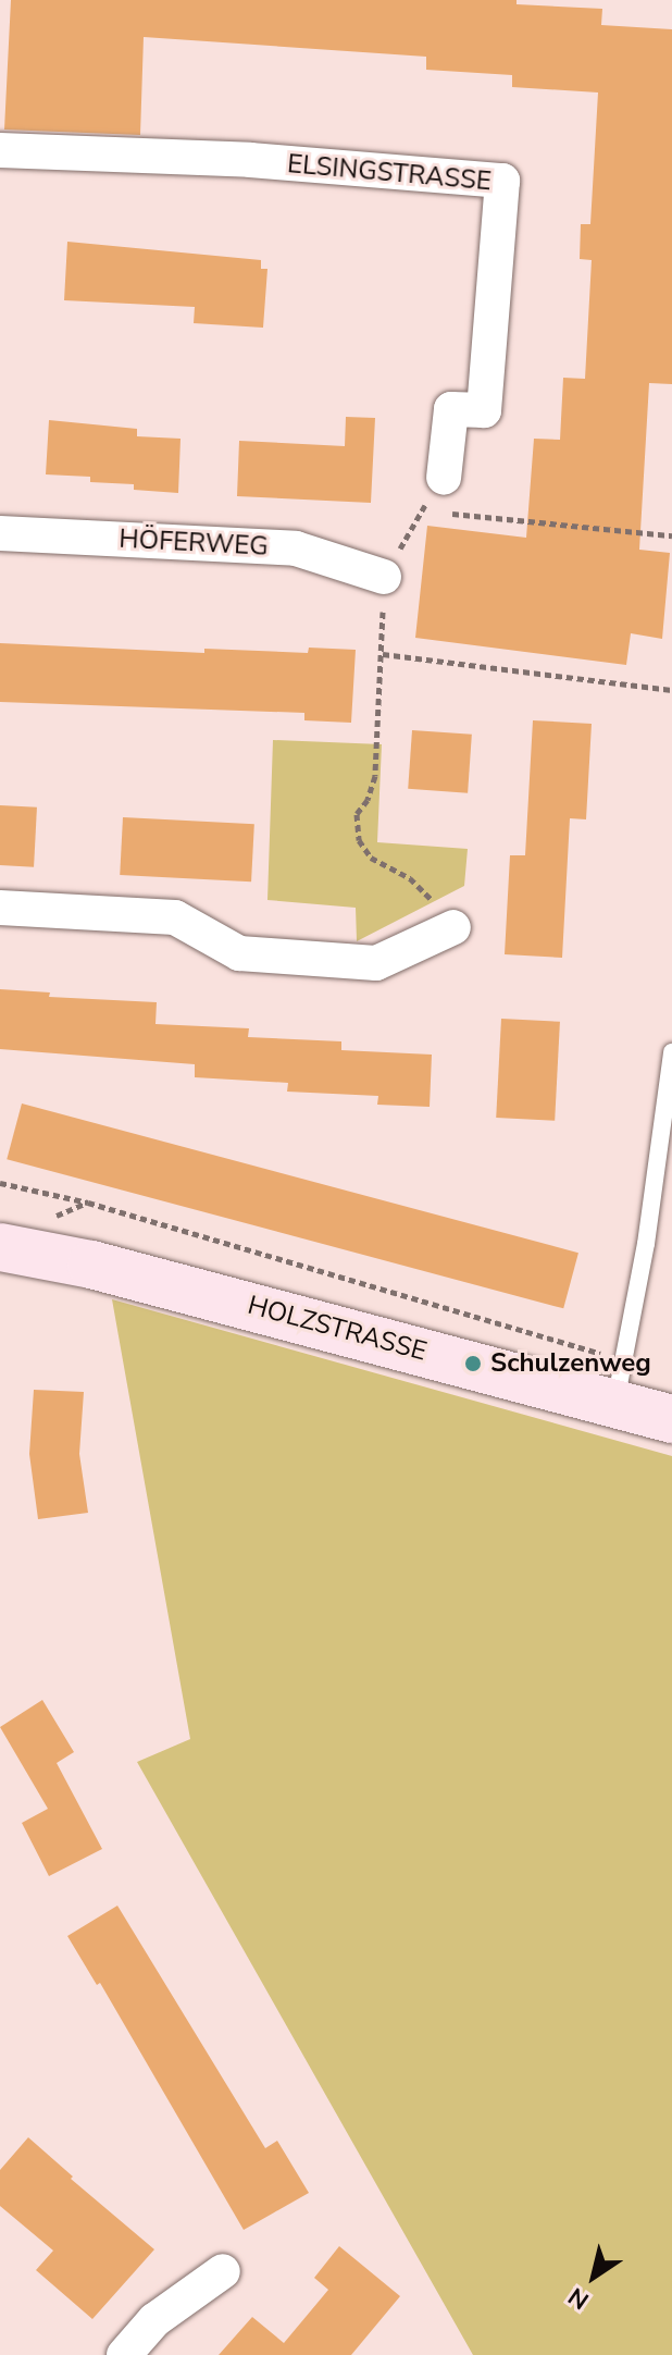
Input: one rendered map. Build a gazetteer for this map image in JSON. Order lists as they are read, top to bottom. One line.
{"streets":{"street":["ELSINGSTRASSE","HÖFERWEG","HOLZSTRASSE"]},"places":["Schulzenweg"],"north":"bottom left"}
